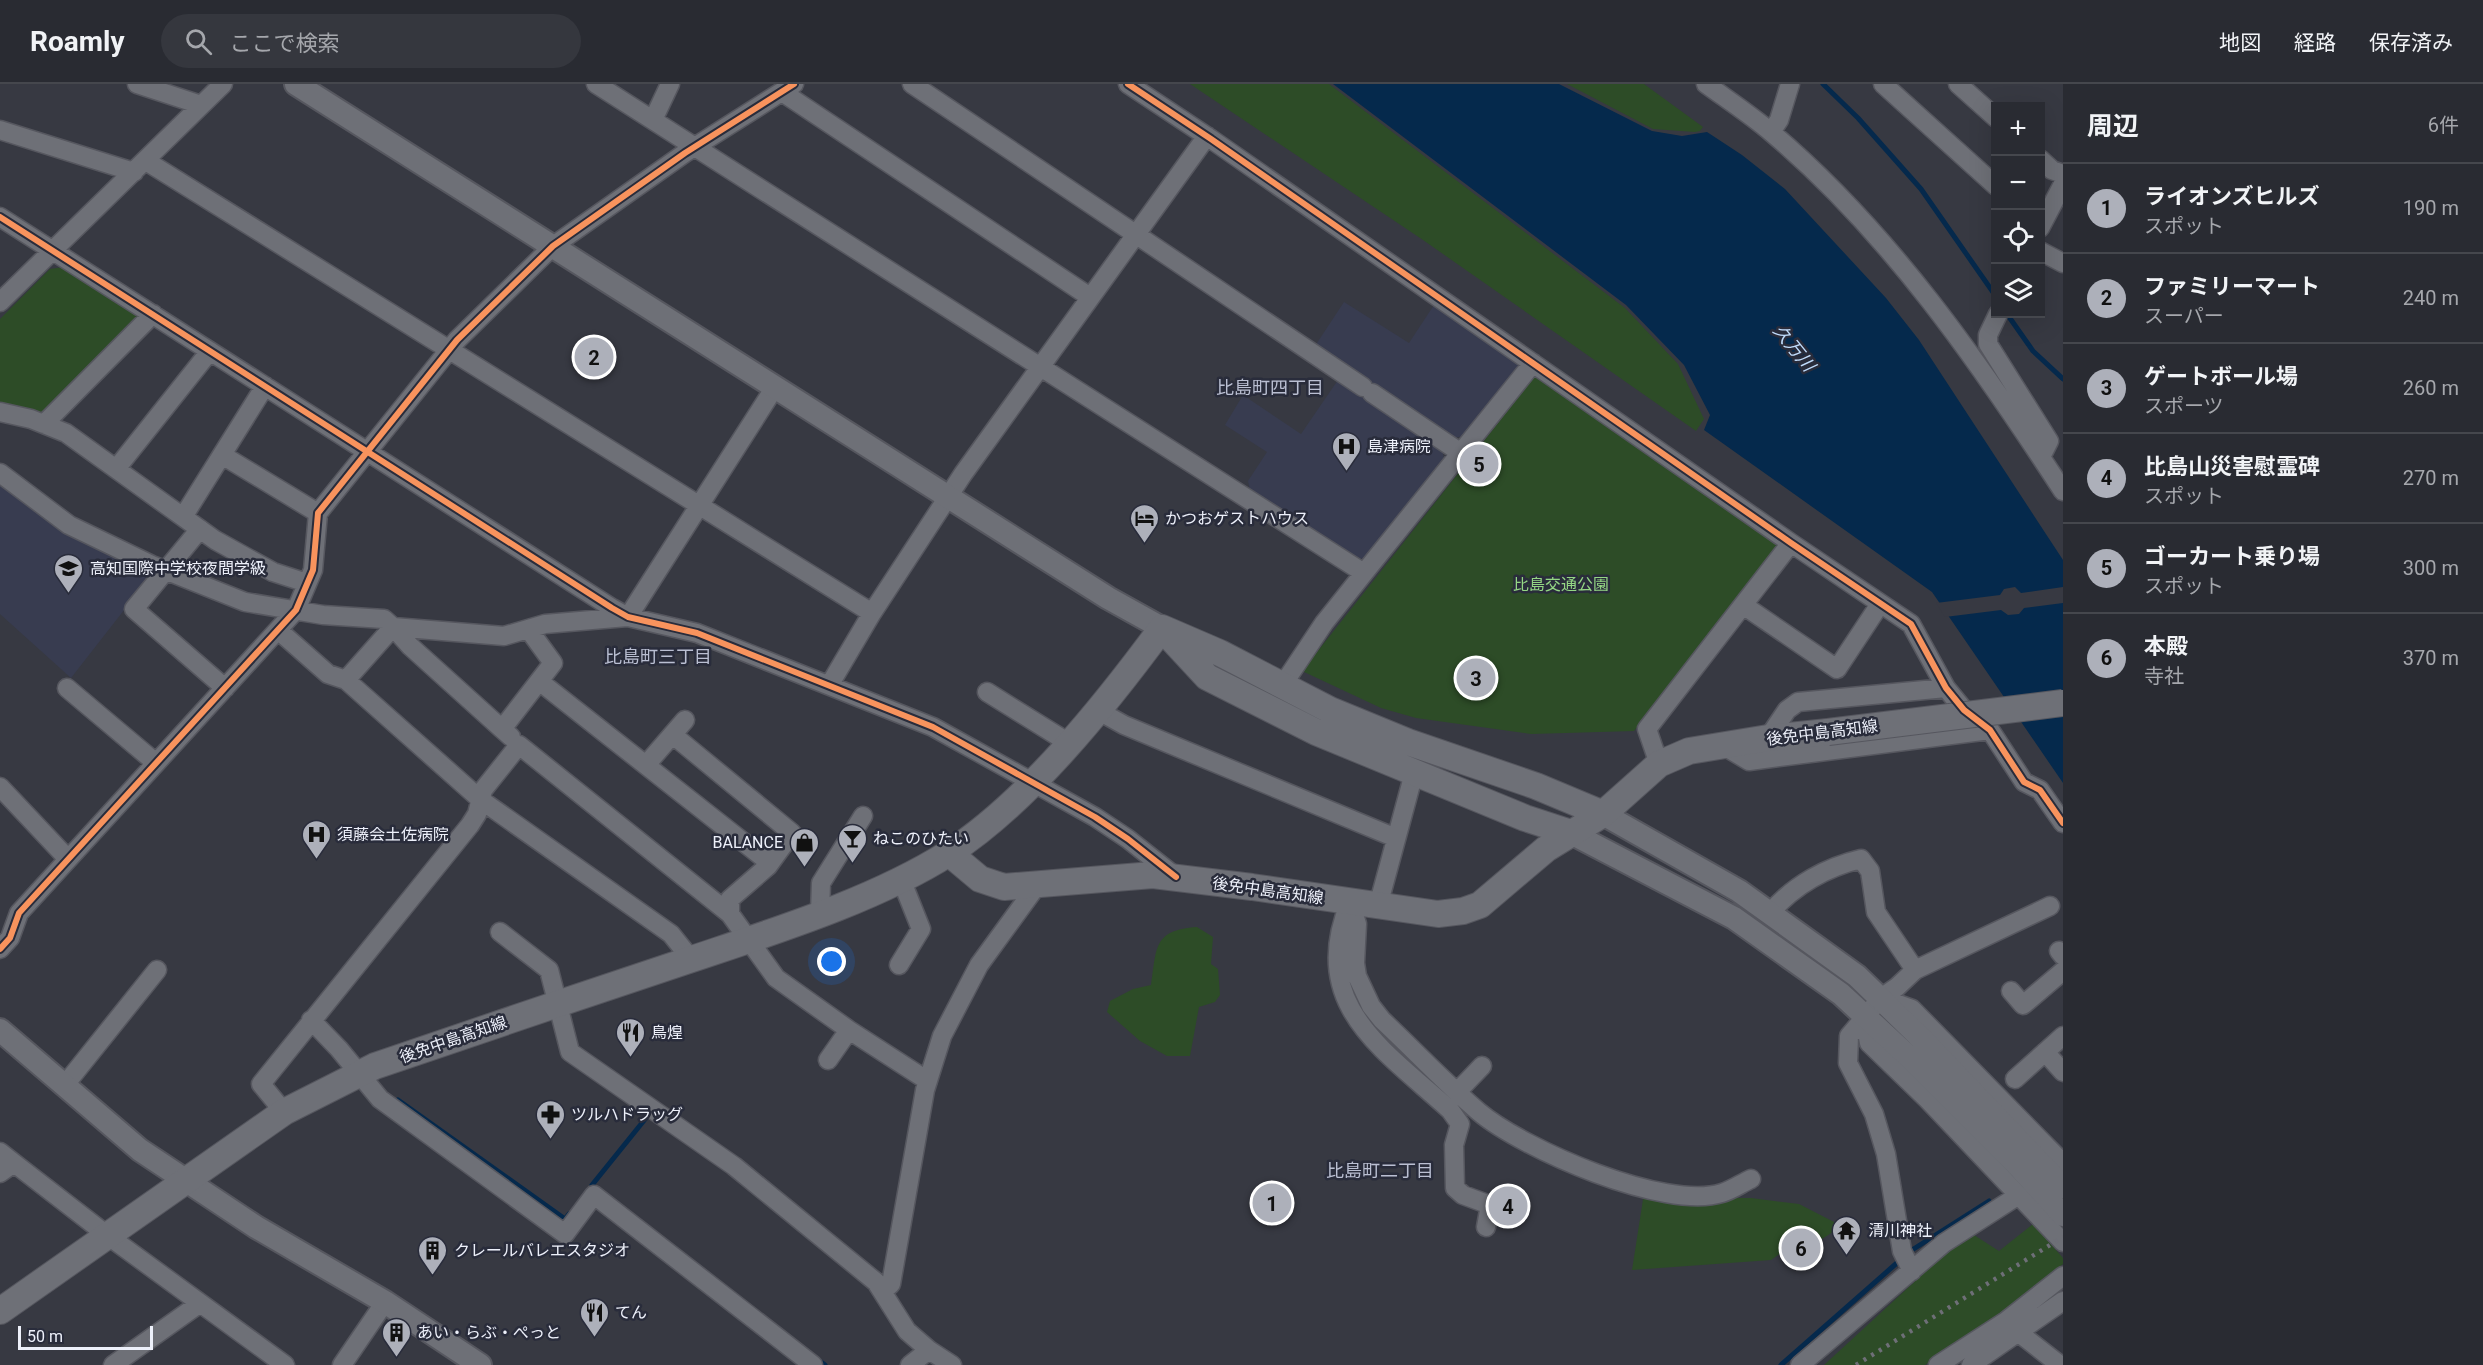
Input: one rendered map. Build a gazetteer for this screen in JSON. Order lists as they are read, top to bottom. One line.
{"streets":{"main road":["後免中島高知線"]},"districts":["比島町四丁目","比島町三丁目","比島町二丁目"],"water":["久万川"],"parks":["比島交通公園"],"places":{"hospital":["島津病院","須藤会土佐病院"],"hotel":["かつおゲストハウス"],"school or university":["高知国際中学校夜間学級"],"bar":["ねこのひたい"],"shop":["BALANCE"],"restaurant":["鳥煌","てん"],"pharmacy":["ツルハドラッグ"],"temple":["清川神社"],"building":["クレールバレエスタジオ","あい・らぶ・ぺっと"]},"scale_bar":"50 m","page":{"header":"Roamly","search":"ここで検索","nav":["地図","経路","保存済み"],"heading":["周辺","6件"],"map_buttons":["+","−"],"list":[{"mark":"1","name":"ライオンズヒルズ","note":"スポット","value":"190 m"},{"mark":"2","name":"ファミリーマート","note":"スーパー","value":"240 m"},{"mark":"3","name":"ゲートボール場","note":"スポーツ","value":"260 m"},{"mark":"4","name":"比島山災害慰霊碑","note":"スポット","value":"270 m"},{"mark":"5","name":"ゴーカート乗り場","note":"スポット","value":"300 m"},{"mark":"6","name":"本殿","note":"寺社","value":"370 m"}],"pins":["2","5","3","1","4","6"],"scale":"50 m"}}
